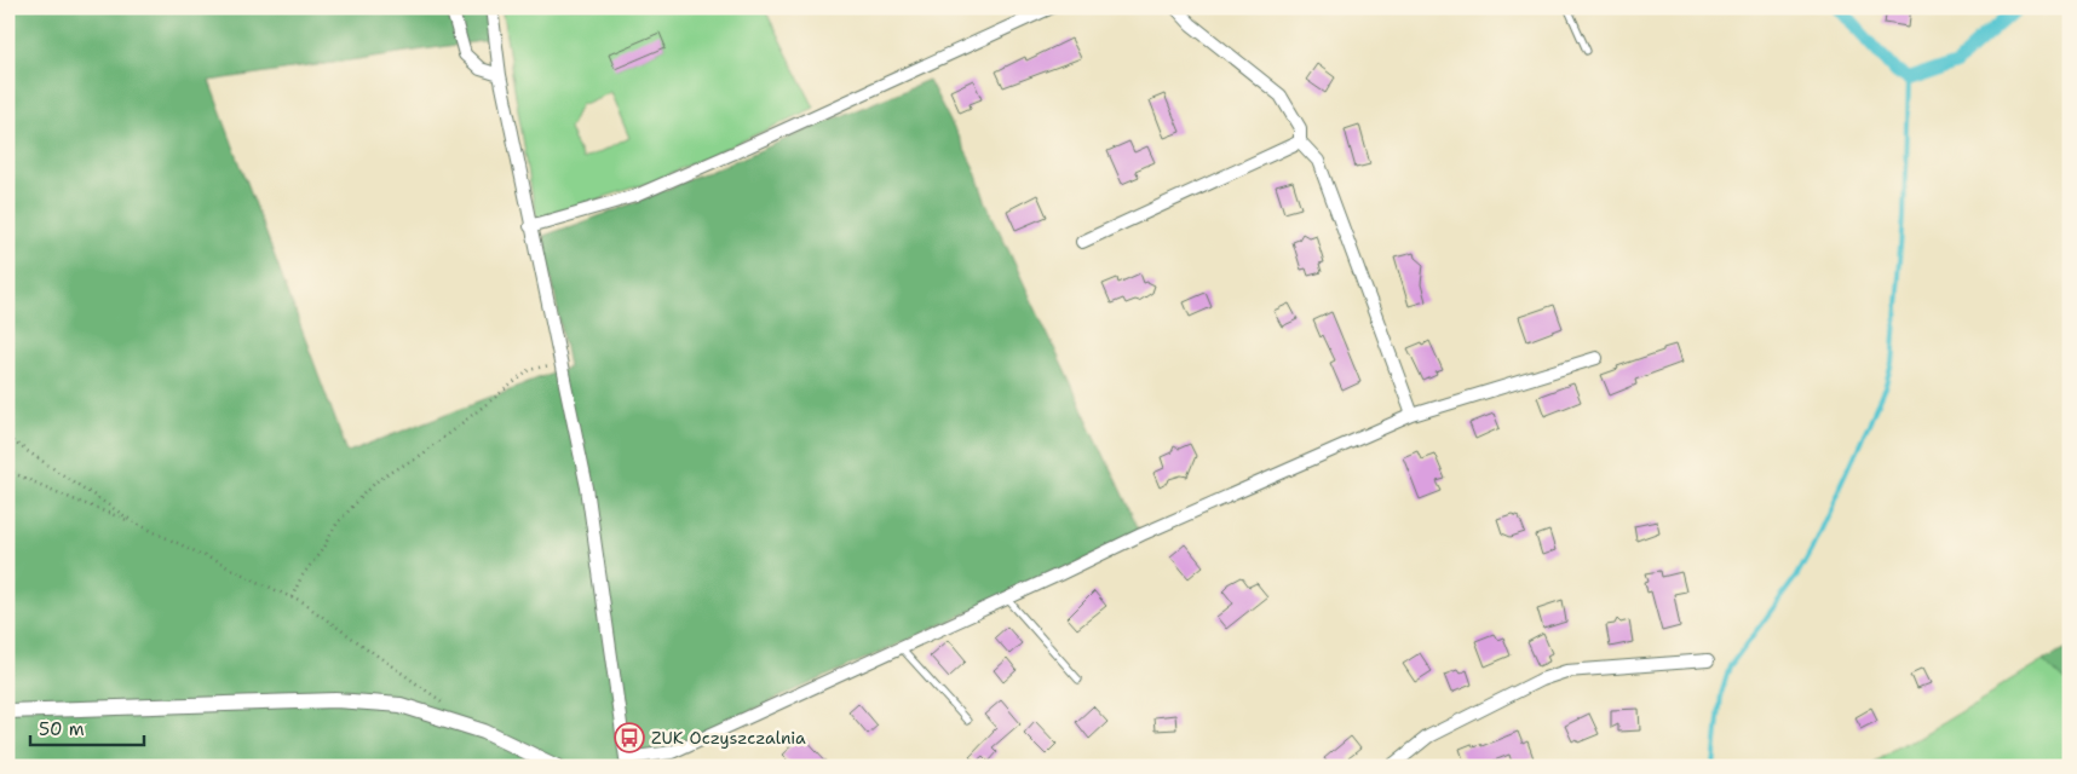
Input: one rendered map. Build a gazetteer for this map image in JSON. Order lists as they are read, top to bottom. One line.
{"places":{"bus stop":["ZUK Oczyszczalnia"]},"scale_bar":"50 m"}
